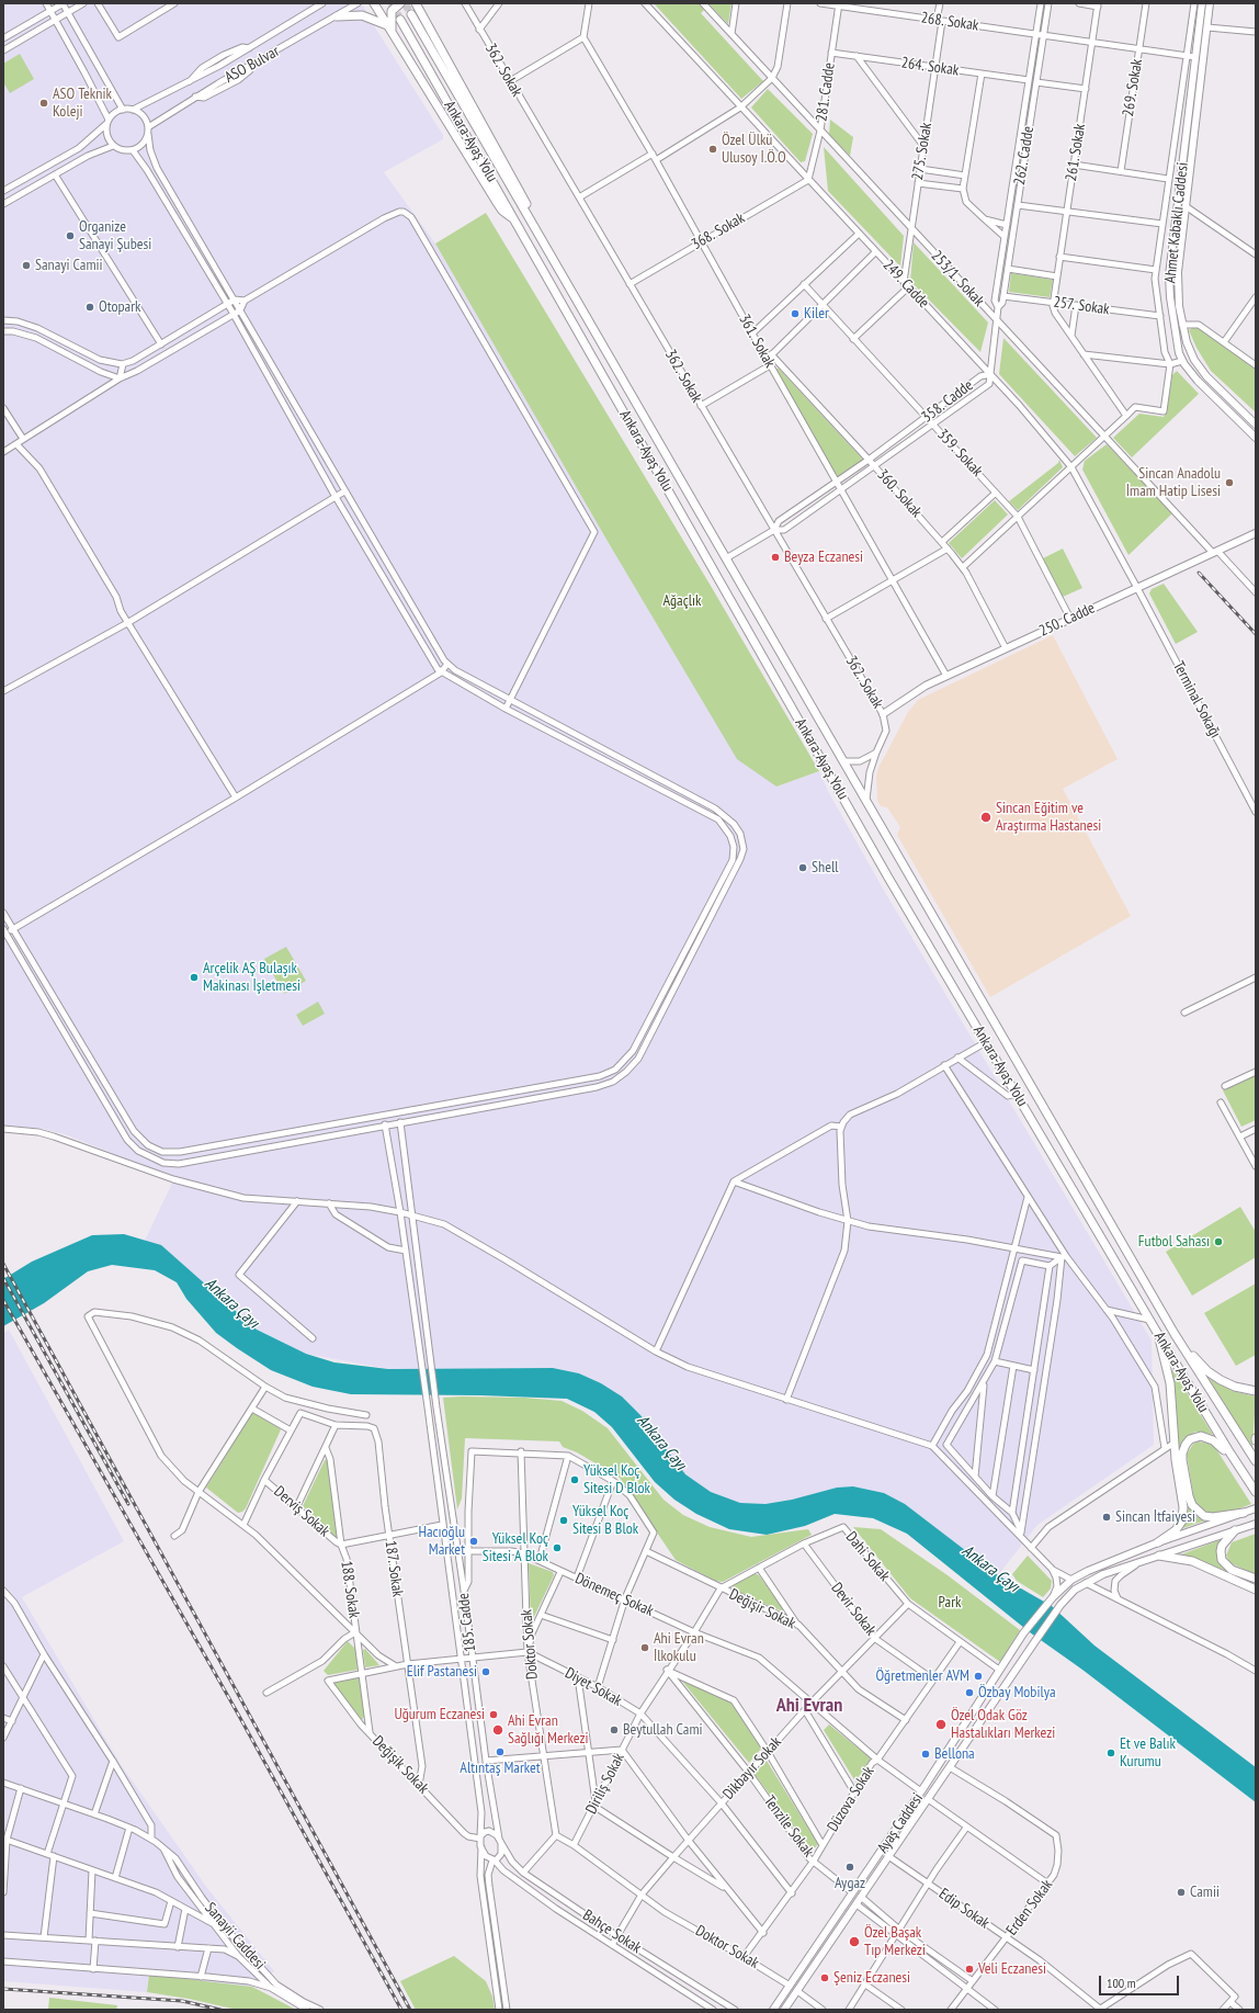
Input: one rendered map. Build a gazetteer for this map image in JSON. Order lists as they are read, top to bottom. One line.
{"streets":{"highway":["Ankara-Ayaş Yolu"],"main road":["Ahmet Kabaklı Caddesi","250. Cadde","Ayaş Caddesi"],"street":["268. Sokak","ASO Bulvar","264. Sokak","362. Sokak","269. Sokak","281. Cadde","275. Sokak","261. Sokak","262. Cadde","368. Sokak","253/1. Sokak","249. Cadde","257. Sokak","361. Sokak","358. Cadde","359. Sokak","360. Sokak","Terminal Sokağı","Derviş Sokak","Dahi Sokak","187. Sokak","188. Sokak","Dönemeç Sokak","Değişir Sokak","Devir Sokak","185. Cadde","Doktor Sokak","Diyet Sokak","Değişik Sokak","Dikbayır Sokak","Diriliş Sokak","Düzova Sokak","Tenzile Sokak","Erden Sokak","Edip Sokak","Bahçe Sokak","Sanayii Caddesi"]},"crossings":[["268. Sokak","281. Cadde"],["268. Sokak","275. Sokak"],["268. Sokak","262. Cadde"],["264. Sokak","281. Cadde"],["264. Sokak","275. Sokak"],["264. Sokak","262. Cadde"],["362. Sokak","Ankara-Ayaş Yolu"],["362. Sokak","368. Sokak"],["362. Sokak","358. Cadde"],["362. Sokak","250. Cadde"],["281. Cadde","368. Sokak"],["281. Cadde","253/1. Sokak"],["281. Cadde","249. Cadde"],["Ankara-Ayaş Yolu","358. Cadde"],["275. Sokak","253/1. Sokak"],["275. Sokak","249. Cadde"],["261. Sokak","257. Sokak"],["262. Cadde","253/1. Sokak"],["262. Cadde","249. Cadde"],["262. Cadde","257. Sokak"],["262. Cadde","358. Cadde"],["368. Sokak","249. Cadde"],["368. Sokak","361. Sokak"],["253/1. Sokak","250. Cadde"],["249. Cadde","358. Cadde"],["249. Cadde","250. Cadde"],["249. Cadde","Terminal Sokağı"],["361. Sokak","358. Cadde"],["361. Sokak","360. Sokak"],["361. Sokak","250. Cadde"],["358. Cadde","359. Sokak"],["358. Cadde","360. Sokak"],["359. Sokak","250. Cadde"],["360. Sokak","250. Cadde"],["250. Cadde","Terminal Sokağı"],["Derviş Sokak","187. Sokak"],["Derviş Sokak","188. Sokak"],["Derviş Sokak","185. Cadde"],["Dahi Sokak","Değişir Sokak"],["Dahi Sokak","Devir Sokak"],["Dahi Sokak","Dikbayır Sokak"],["Dahi Sokak","Diriliş Sokak"],["Dahi Sokak","Düzova Sokak"],["Dahi Sokak","Ayaş Caddesi"],["187. Sokak","Değişik Sokak"],["188. Sokak","Değişik Sokak"],["Dönemeç Sokak","185. Cadde"],["Dönemeç Sokak","Doktor Sokak"],["Dönemeç Sokak","Dikbayır Sokak"],["Dönemeç Sokak","Diriliş Sokak"],["Dönemeç Sokak","Düzova Sokak"],["Dönemeç Sokak","Ayaş Caddesi"],["Değişir Sokak","Dikbayır Sokak"],["Değişir Sokak","Diriliş Sokak"],["Değişir Sokak","Düzova Sokak"],["Devir Sokak","Dikbayır Sokak"],["Devir Sokak","Düzova Sokak"],["185. Cadde","Değişik Sokak"],["185. Cadde","Bahçe Sokak"],["Doktor Sokak","Diyet Sokak"],["Doktor Sokak","Dikbayır Sokak"],["Doktor Sokak","Diriliş Sokak"],["Doktor Sokak","Düzova Sokak"],["Doktor Sokak","Ayaş Caddesi"],["Diyet Sokak","Dikbayır Sokak"],["Diyet Sokak","Diriliş Sokak"],["Diyet Sokak","Düzova Sokak"],["Değişik Sokak","Bahçe Sokak"],["Dikbayır Sokak","Tenzile Sokak"],["Dikbayır Sokak","Bahçe Sokak"],["Diriliş Sokak","Tenzile Sokak"],["Düzova Sokak","Tenzile Sokak"],["Ayaş Caddesi","Tenzile Sokak"],["Ayaş Caddesi","Erden Sokak"],["Ayaş Caddesi","Edip Sokak"],["Erden Sokak","Edip Sokak"]],"districts":["Ahi Evran"],"water":["Ankara Çayı"],"parks":["Ağaçlık","Park"],"places":["ASO Teknik Koleji","Özel Ülkü Ulusoy İ.Ö.O","Organize Sanayi Şubesi","Sanayi Camii","Otopark","Kiler","Sincan Anadolu İmam Hatip Lisesi","Beyza Eczanesi","Sincan Eğitim ve Araştırma Hastanesi","Shell","Arçelik AŞ Bulaşık Makinası İşletmesi","Futbol Sahası","Yüksel Koç Sitesi D Blok","Sincan İtfaiyesi","Yüksel Koç Sitesi B Blok","Hacıoğlu Market","Yüksel Koç Sitesi A Blok","Ahi Evran İlkokulu","Elif Pastanesi","Öğretmenler AVM","Özbay Mobilya","Uğurum Eczanesi","Özel Odak Göz Hastalıkları Merkezi","Ahi Evran Sağlığı Merkezi","Beytullah Cami","Altıntaş Market","Et ve Balık Kurumu","Bellona","Aygaz","Camii","Özel Başak Tıp Merkezi","Veli Eczanesi","Şeniz Eczanesi"],"scale_bar":"100 m"}
